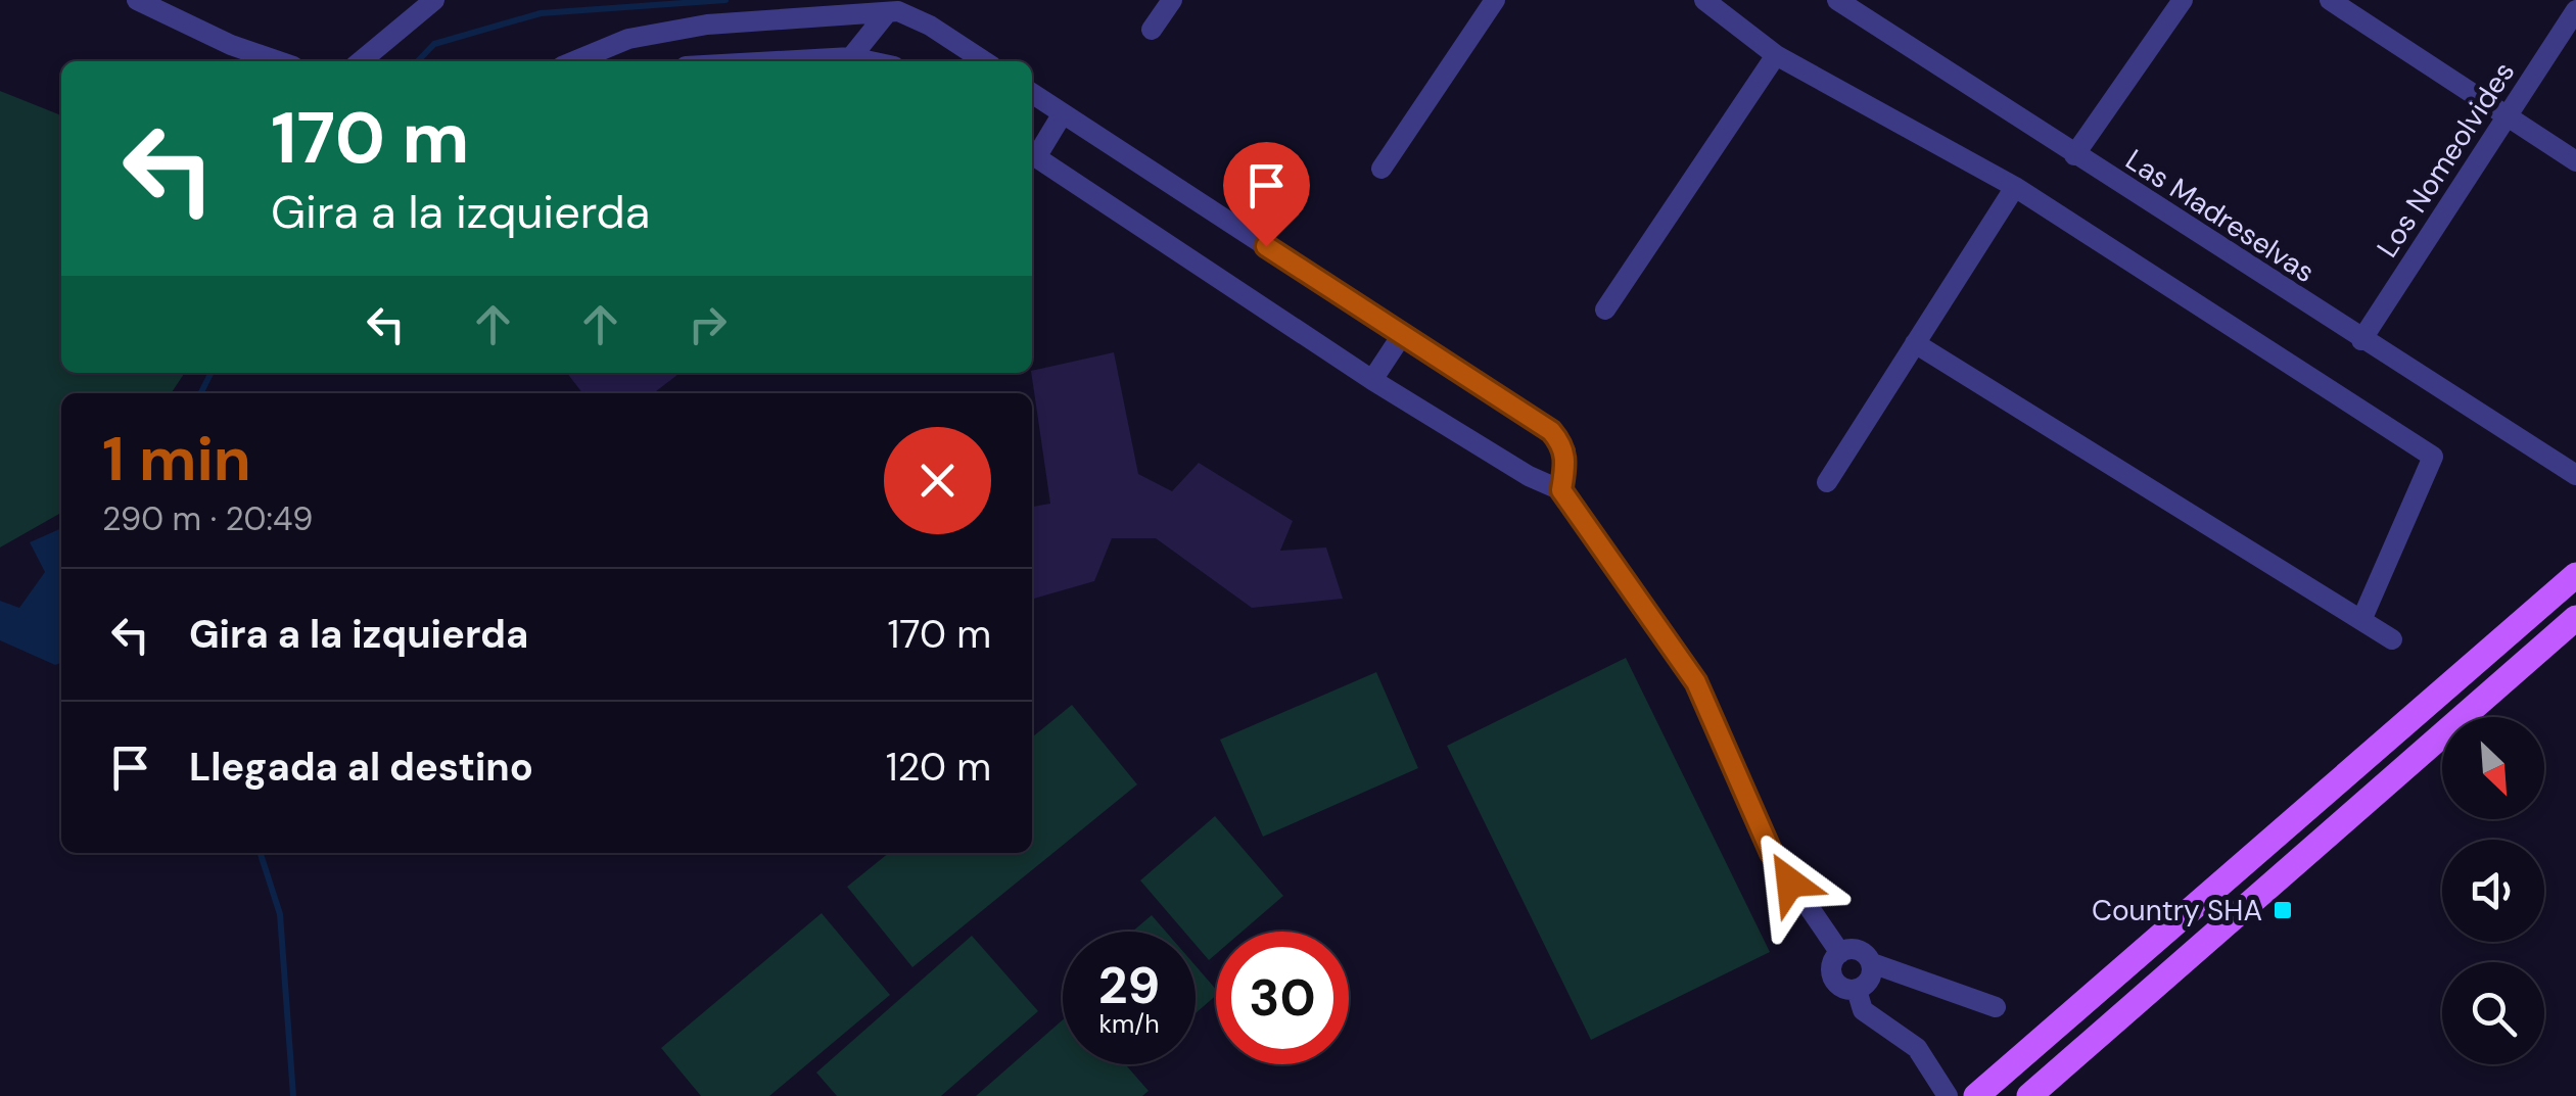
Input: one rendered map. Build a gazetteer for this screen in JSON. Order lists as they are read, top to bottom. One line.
{"streets":{"street":["Los Nomeolvides","Las Madreselvas"]},"crossings":[["Los Nomeolvides","Las Madreselvas"]],"places":{"transit":["Country SHA"]},"north":"bottom right","page":{"turn":["170 m","Gira a la izquierda"],"heading":["1 min","290 m · 20:49"],"list":[{"name":"Gira a la izquierda","value":"170 m"},{"name":"Llegada al destino","value":"120 m"}],"speed":"29 km/h","limit":"30"}}
